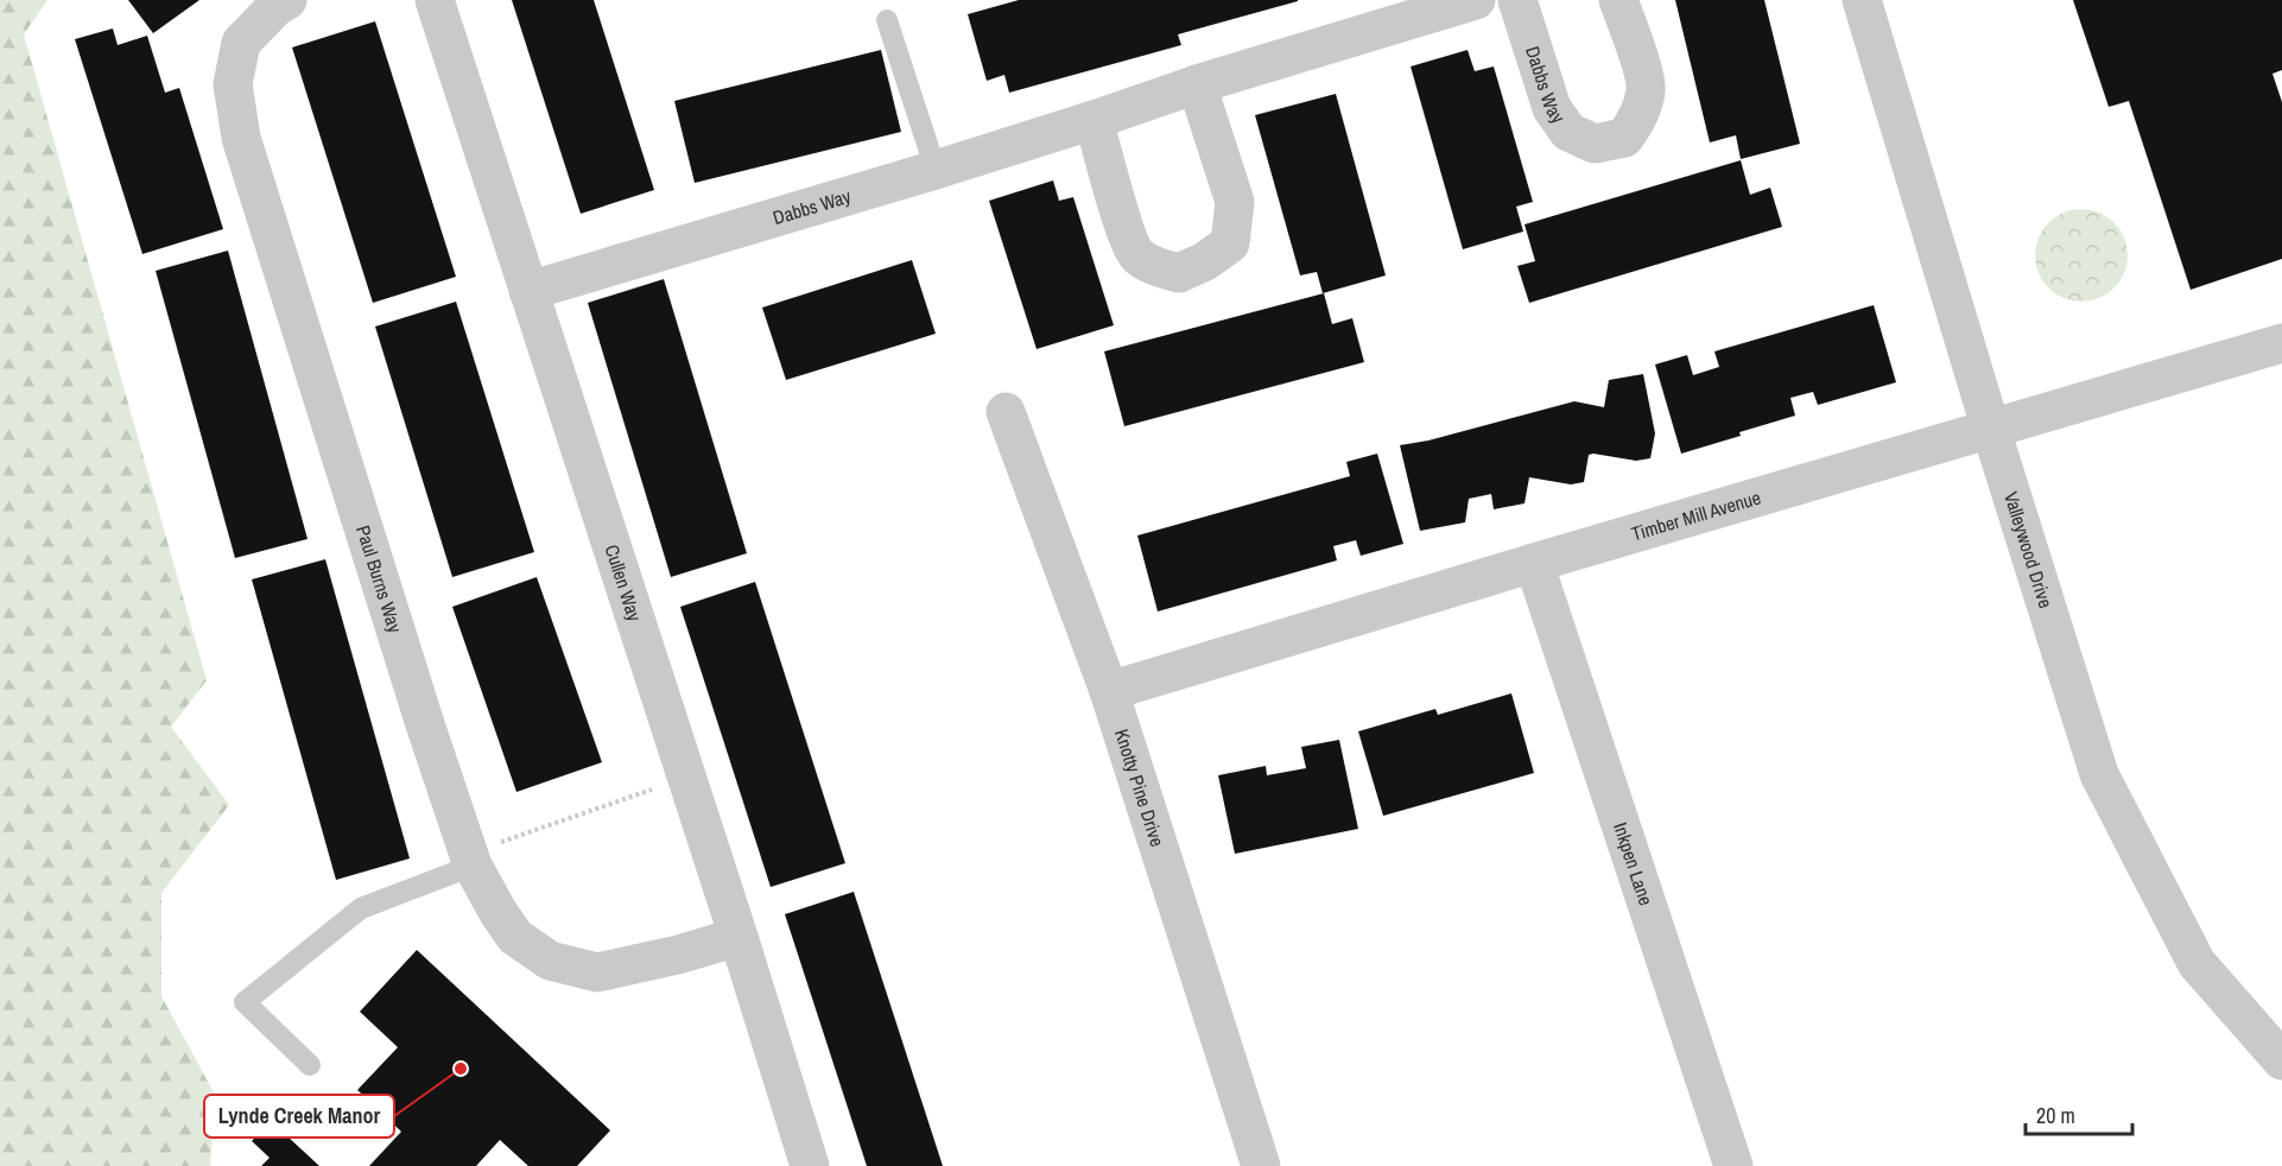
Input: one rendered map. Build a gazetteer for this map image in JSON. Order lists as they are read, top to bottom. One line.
{"streets":{"street":["Dabbs Way","Timber Mill Avenue","Valleywood Drive","Paul Burns Way","Cullen Way","Knotty Pine Drive","Inkpen Lane"]},"crossings":[["Dabbs Way","Cullen Way"],["Timber Mill Avenue","Valleywood Drive"],["Timber Mill Avenue","Knotty Pine Drive"],["Timber Mill Avenue","Inkpen Lane"],["Paul Burns Way","Cullen Way"]],"places":["Lynde Creek Manor"],"scale_bar":"20 m"}
